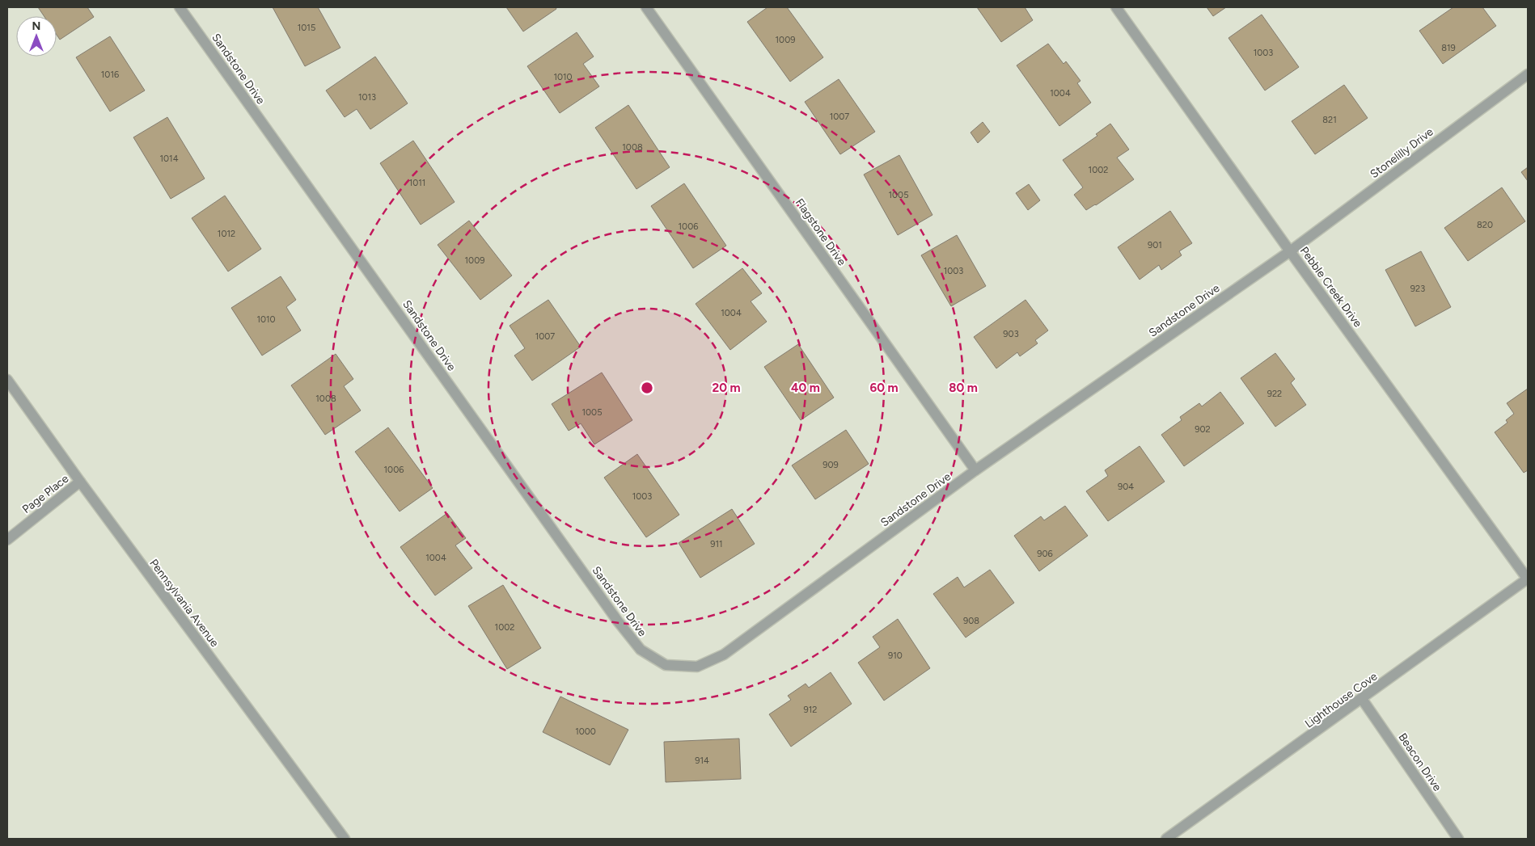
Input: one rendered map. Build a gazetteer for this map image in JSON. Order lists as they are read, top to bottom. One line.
{"streets":{"street":["Sandstone Drive","Stonelilly Drive","Flagstone Drive","Pebble Creek Drive","Page Place","Pennsylvania Avenue","Lighthouse Cove","Beacon Drive"]},"crossings":[["Sandstone Drive","Stonelilly Drive"],["Sandstone Drive","Flagstone Drive"],["Sandstone Drive","Pebble Creek Drive"],["Stonelilly Drive","Pebble Creek Drive"],["Pebble Creek Drive","Lighthouse Cove"],["Page Place","Pennsylvania Avenue"],["Lighthouse Cove","Beacon Drive"]],"house_numbers":["1015","1009","819","1003","1016","1010","1004","1013","1007","821","1008","1014","1002","1011","1005","820","1006","1012","901","1009","1003","923","1004","1010","903","1007","922","1008","1005","902","909","1006","904","1003","911","906","1004","908","1002","910","912","1000","914"],"north":"top","rings":["20 m","40 m","60 m","80 m"]}
